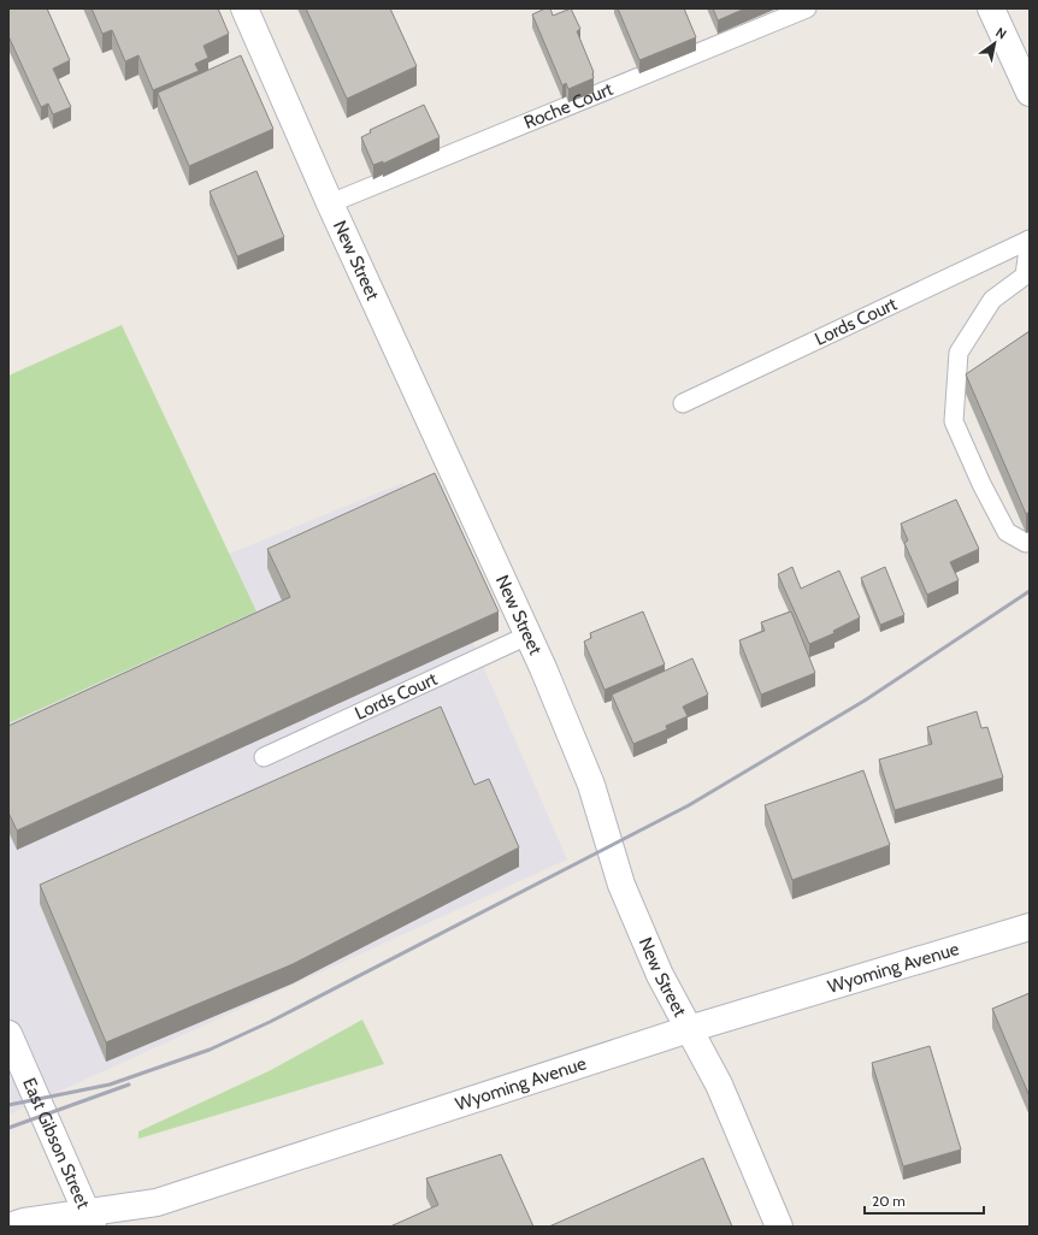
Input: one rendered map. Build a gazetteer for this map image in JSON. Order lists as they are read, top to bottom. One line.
{"streets":{"street":["New Street","Wyoming Avenue","East Gibson Street"],"lane":["Roche Court","Lords Court"]},"crossings":[["Roche Court","New Street"],["New Street","Lords Court"],["New Street","Wyoming Avenue"],["Wyoming Avenue","East Gibson Street"]],"scale_bar":"20 m","north":"top right"}
